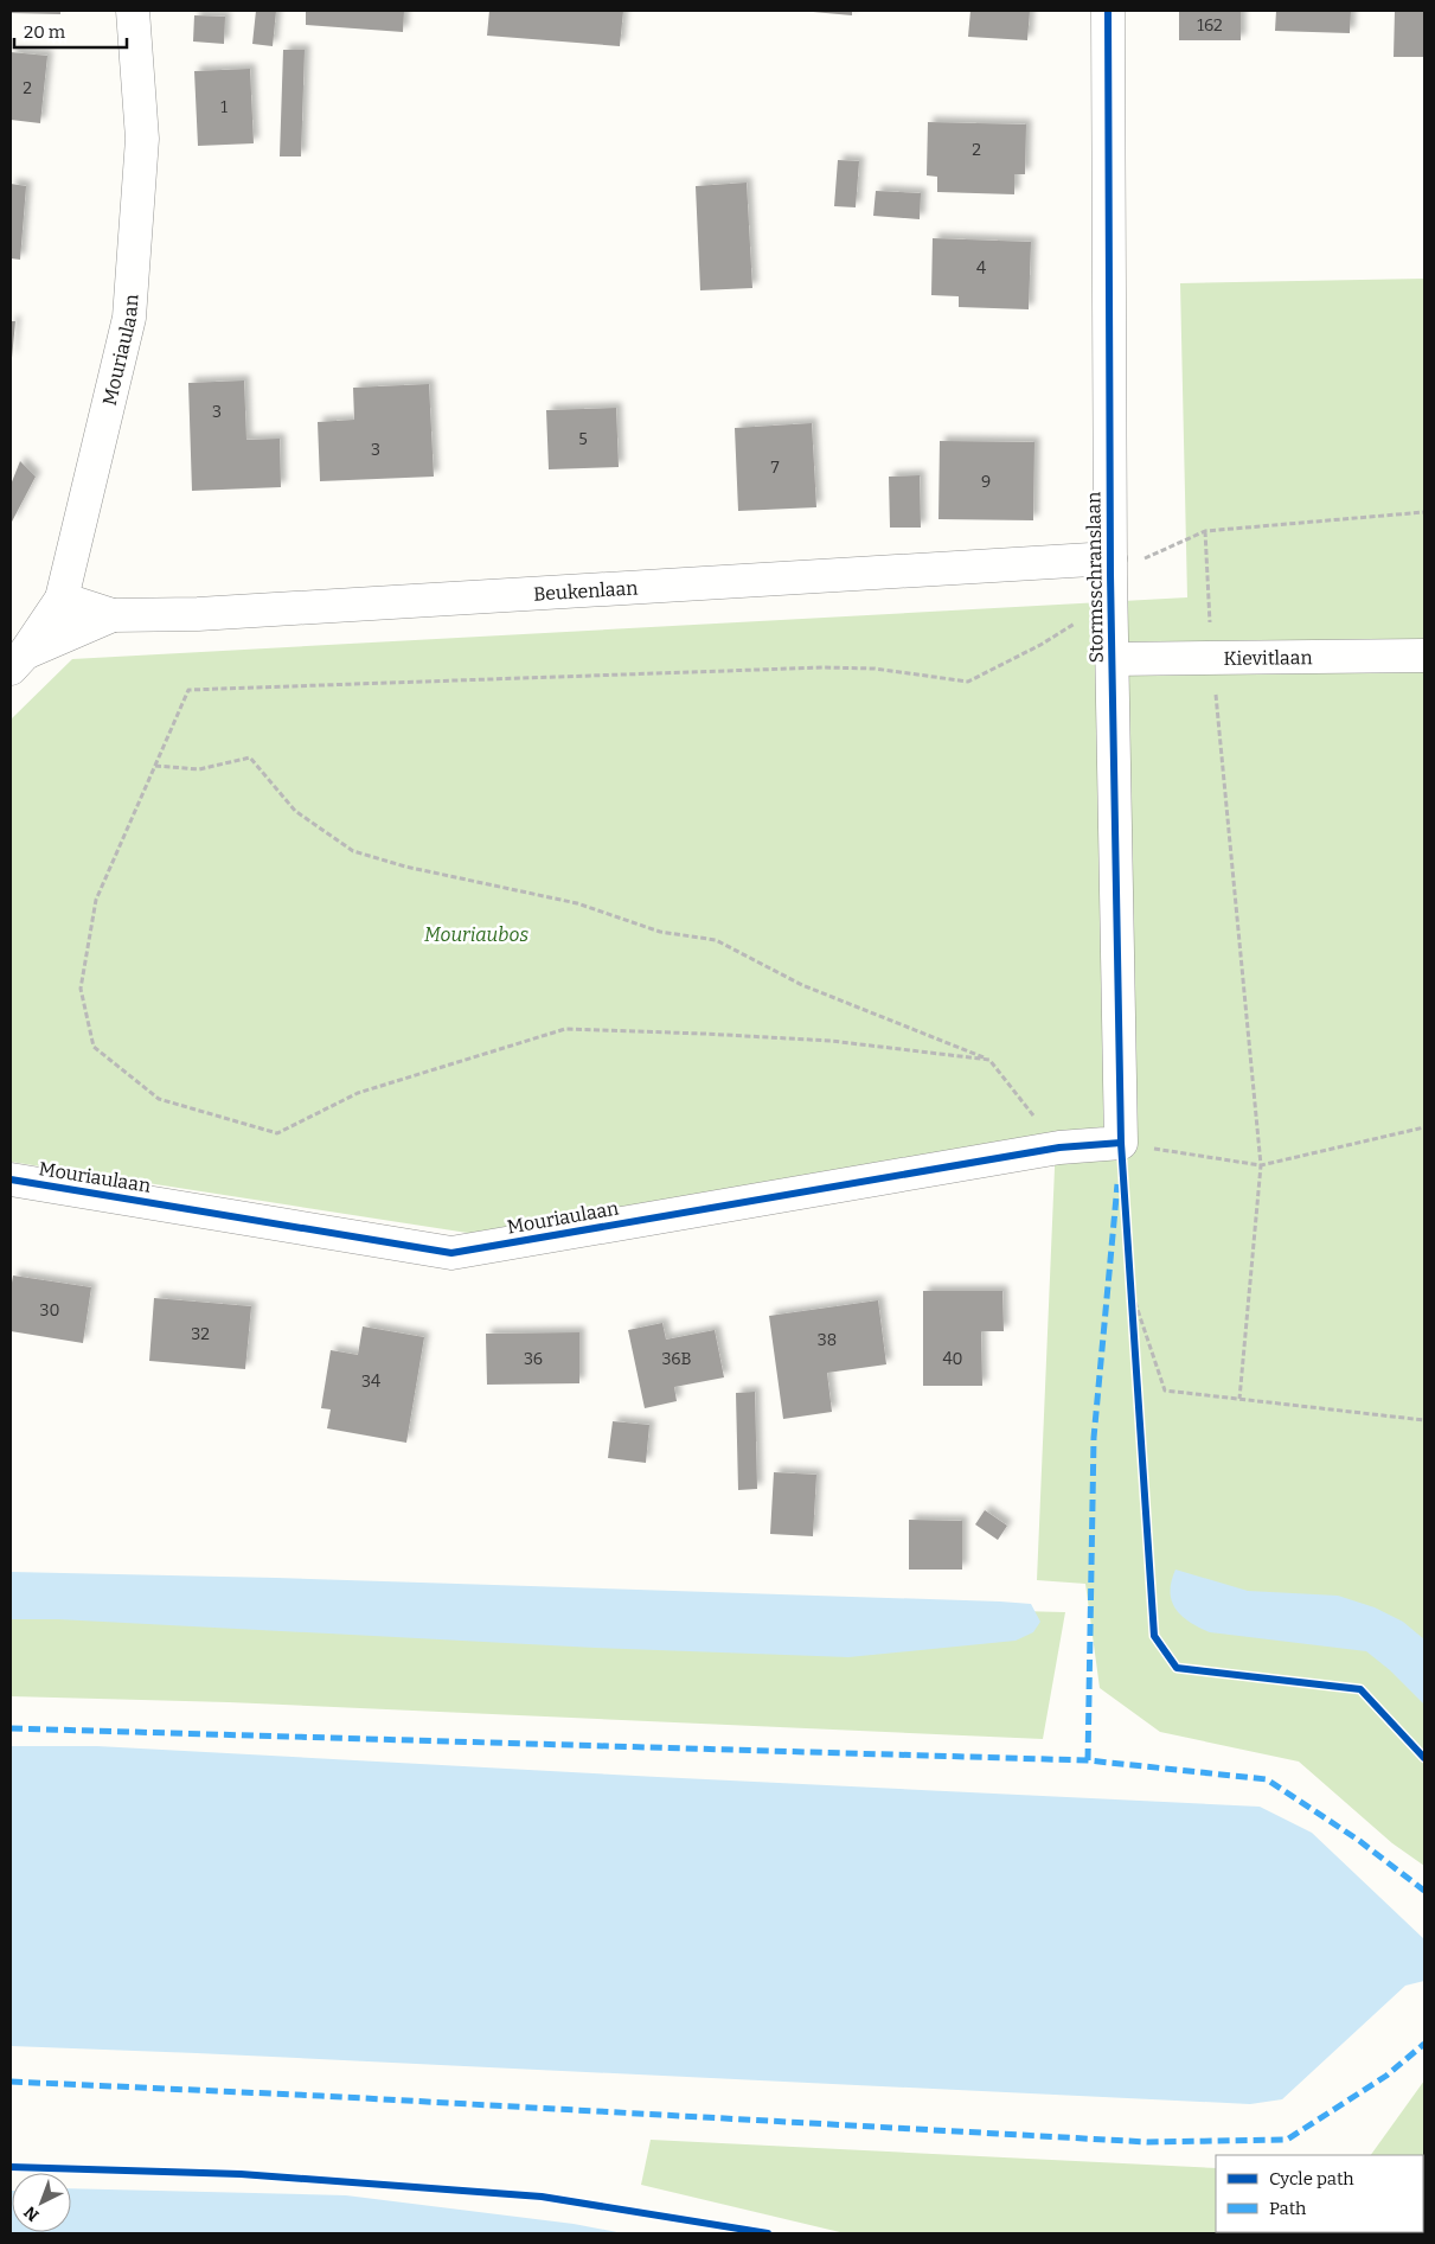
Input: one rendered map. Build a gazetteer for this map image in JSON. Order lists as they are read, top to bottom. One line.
{"streets":{"street":["Mouriaulaan","Stormsschranslaan","Beukenlaan","Kievitlaan"]},"crossings":[["Mouriaulaan","Stormsschranslaan"],["Mouriaulaan","Beukenlaan"],["Stormsschranslaan","Beukenlaan"],["Stormsschranslaan","Kievitlaan"]],"parks":["Mouriaubos"],"house_numbers":["162","2","1","2","4","3","5","3","7","9","30","32","38","36","36B","40","34"],"legend":["Cycle path","Path"],"scale_bar":"20 m","north":"bottom left"}
